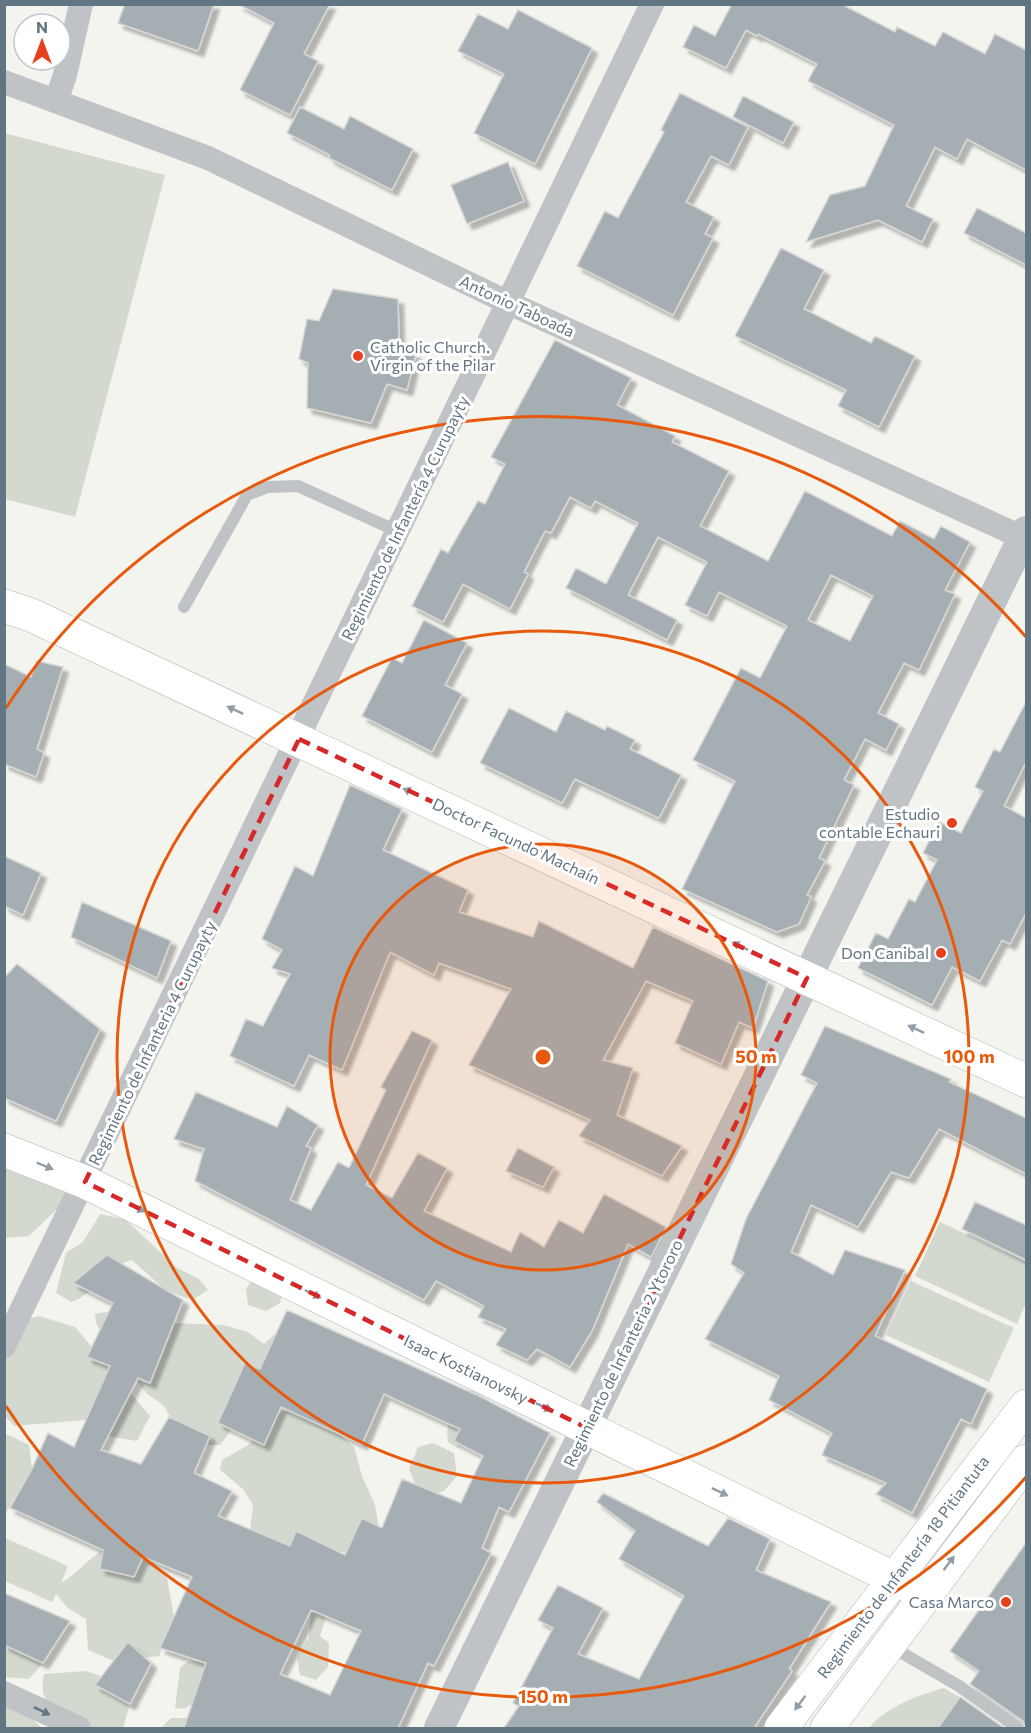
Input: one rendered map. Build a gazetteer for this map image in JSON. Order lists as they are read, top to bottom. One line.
{"streets":{"main road":["Doctor Facundo Machaín","Isaac Kostianovsky","Regimiento de Infantería 18 Pitiantuta"],"street":["Antonio Taboada","Regimiento de Infantería 4 Curupayty","Regimiento de Infanteria 4 Curupayty","Regimiento de Infanteria 2 Ytororo"]},"crossings":[["Antonio Taboada","Regimiento de Infantería 4 Curupayty"],["Antonio Taboada","Regimiento de Infanteria 2 Ytororo"],["Regimiento de Infantería 4 Curupayty","Doctor Facundo Machaín"],["Regimiento de Infantería 4 Curupayty","Regimiento de Infanteria 4 Curupayty"],["Doctor Facundo Machaín","Regimiento de Infanteria 4 Curupayty"],["Doctor Facundo Machaín","Regimiento de Infanteria 2 Ytororo"],["Regimiento de Infanteria 4 Curupayty","Isaac Kostianovsky"],["Regimiento de Infanteria 2 Ytororo","Isaac Kostianovsky"],["Isaac Kostianovsky","Regimiento de Infantería 18 Pitiantuta"]],"one_way":["Doctor Facundo Machaín","Isaac Kostianovsky"],"places":["Catholic Church. Virgin of the Pilar","Estudio contable Echauri","Don Canibal","Casa Marco"],"north":"top","rings":["50 m","100 m","150 m"]}
